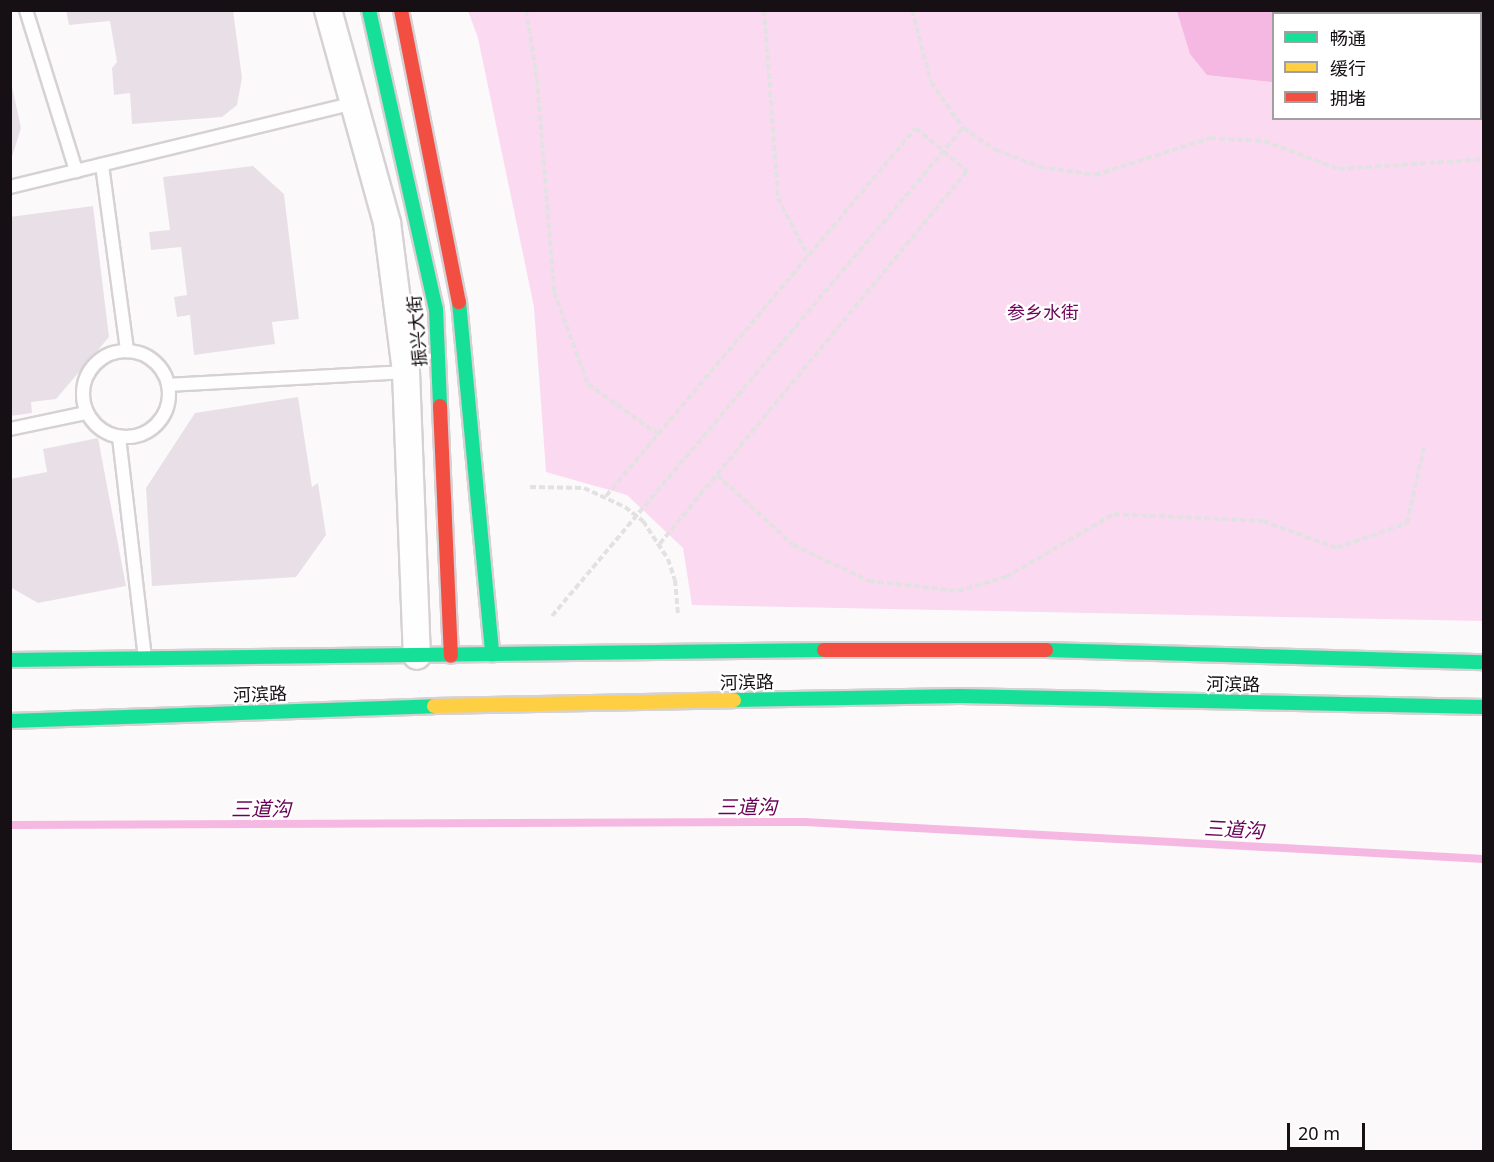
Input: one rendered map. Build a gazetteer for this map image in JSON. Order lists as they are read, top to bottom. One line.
{"streets":{"street":["振兴大街","河滨路"]},"crossings":[["振兴大街","河滨路"]],"water":["三道沟"],"parks":["参乡水街"],"legend":["畅通","缓行","拥堵"],"scale_bar":"20 m"}
